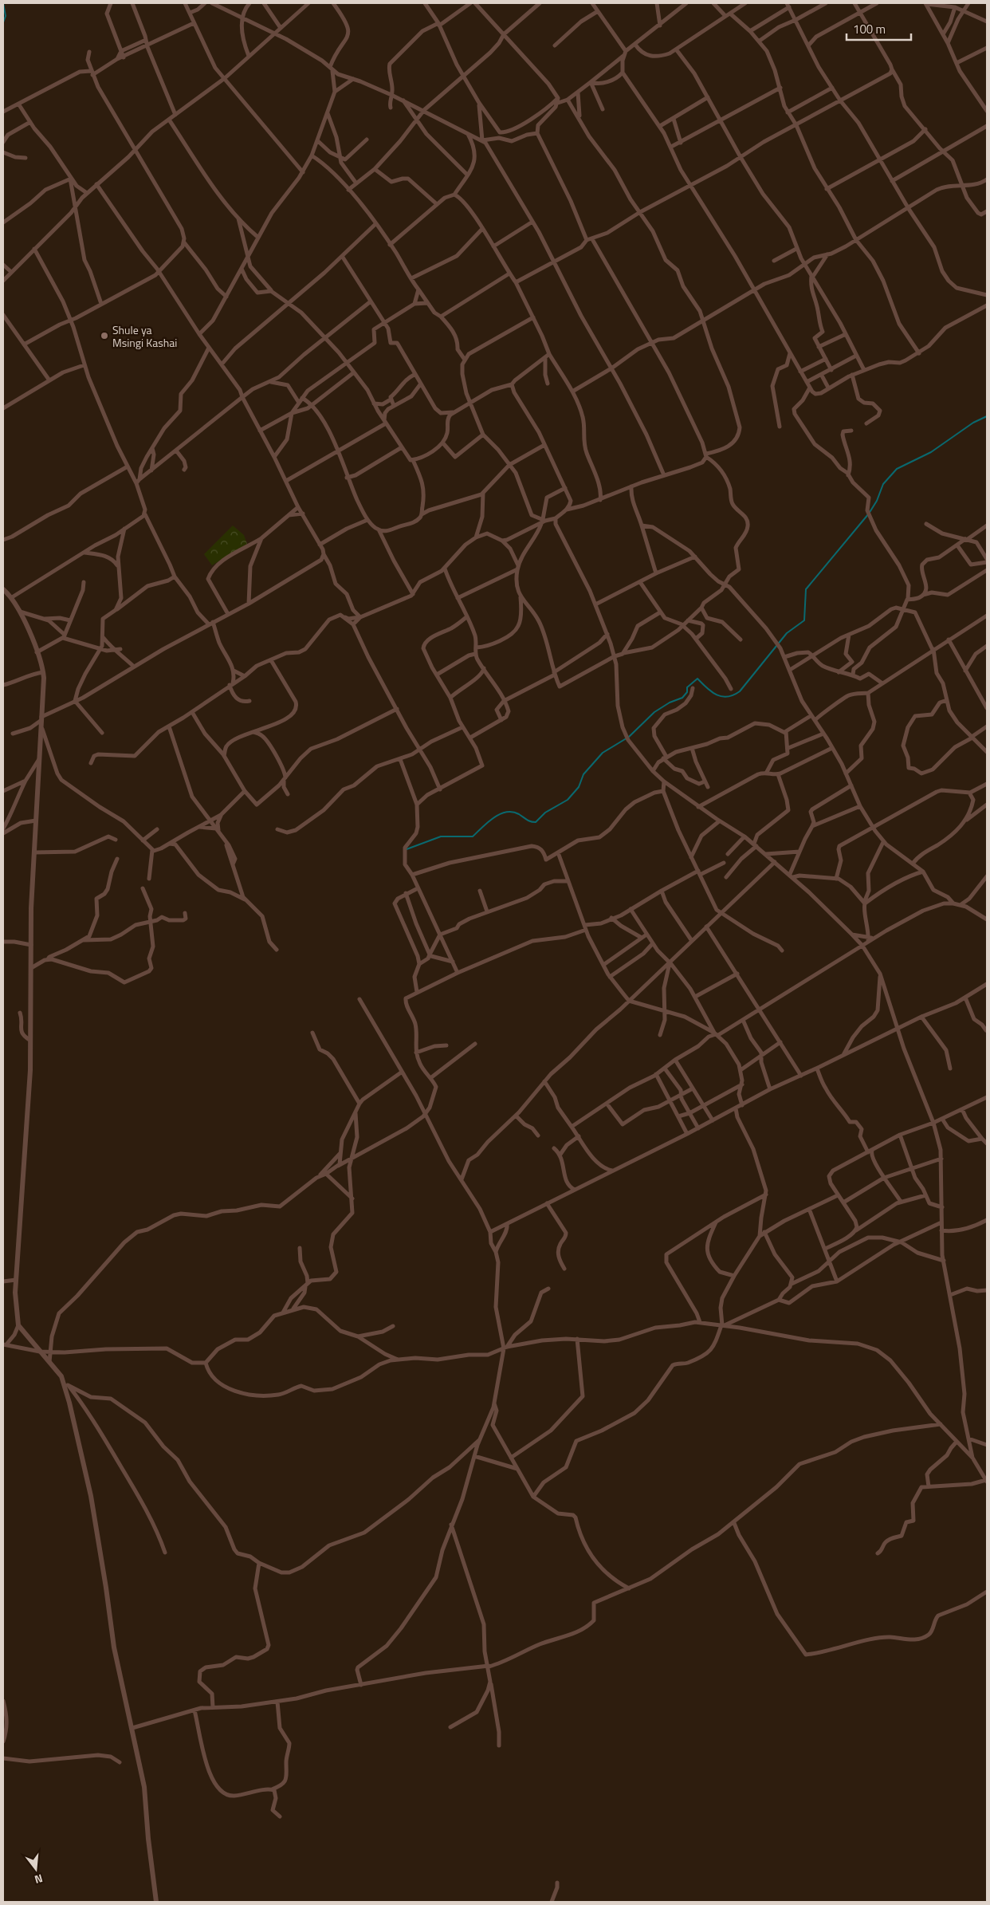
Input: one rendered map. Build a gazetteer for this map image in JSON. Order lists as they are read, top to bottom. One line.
{"places":["Shule ya Msingi Kashai"],"scale_bar":"100 m","north":"bottom"}
